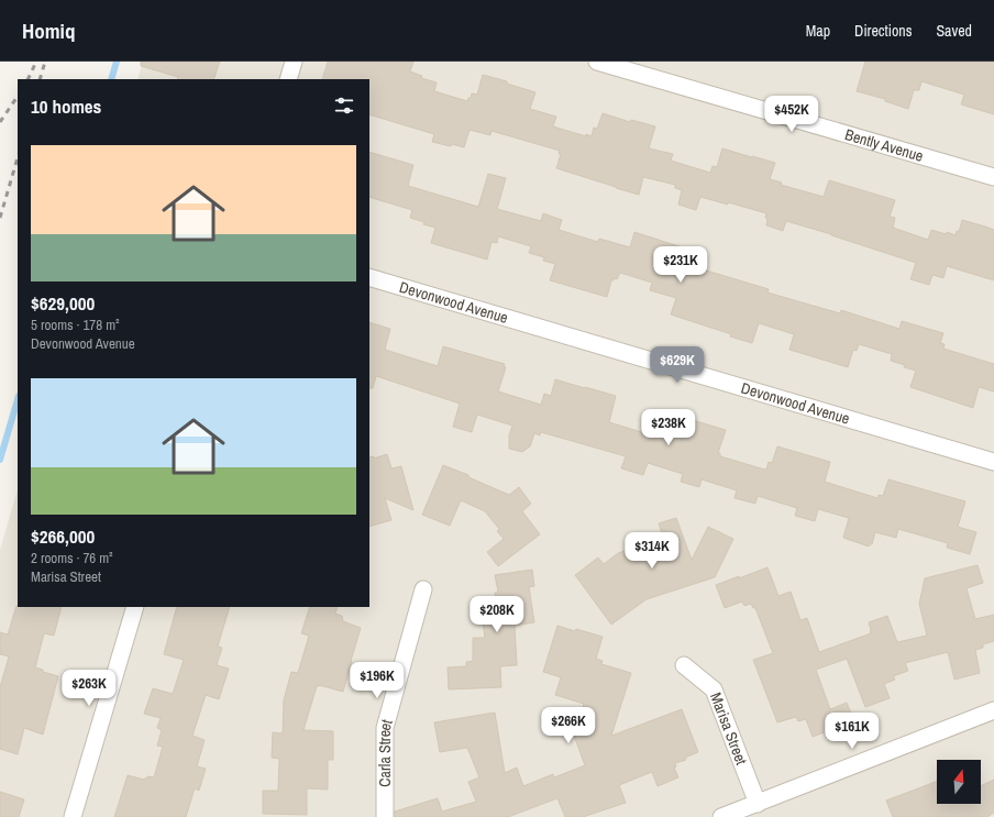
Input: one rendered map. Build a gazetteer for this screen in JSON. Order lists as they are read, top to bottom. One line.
{"streets":{"street":["Bently Avenue","Devonwood Avenue","Marisa Street","Carla Street"]},"north":"top","page":{"header":"Homiq","nav":["Map","Directions","Saved"],"heading":"10 homes","price":["$452K","$231K","$629K","$238K","$314K","$208K","$196K","$263K","$266K","$161K"],"list":[{"name":"$629,000","note":"5 rooms · 178 m² · Devonwood Avenue"},{"name":"$266,000","note":"2 rooms · 76 m² · Marisa Street"}]}}
